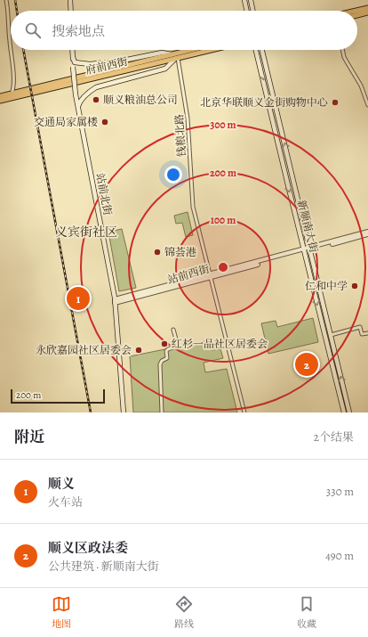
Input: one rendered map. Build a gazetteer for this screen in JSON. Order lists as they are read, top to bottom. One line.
{"streets":{"main road":["府前西街","站前北街","新顺南大街"],"street":["钱粮北路","站前西街"]},"crossings":[["府前西街","钱粮北路"],["钱粮北路","站前西街"],["站前北街","站前西街"],["新顺南大街","站前西街"]],"districts":["义宾街社区"],"places":["顺义粮油总公司","北京华联顺义金街购物中心","交通局家属楼","锦荟港","仁和中学","红杉一品社区居委会","永欣嘉园社区居委会"],"scale_bar":"200 m","page":{"search":"搜索地点","pins":["1","2"],"scale":"200 m","heading":["附近","2个结果"],"list":[{"mark":"1","name":"顺义","note":"火车站","value":"330 m"},{"mark":"2","name":"顺义区政法委","note":"公共建筑 · 新顺南大街","value":"490 m"}],"nav":["地图","路线","收藏"]},"rings":["300 m","200 m","100 m"]}
